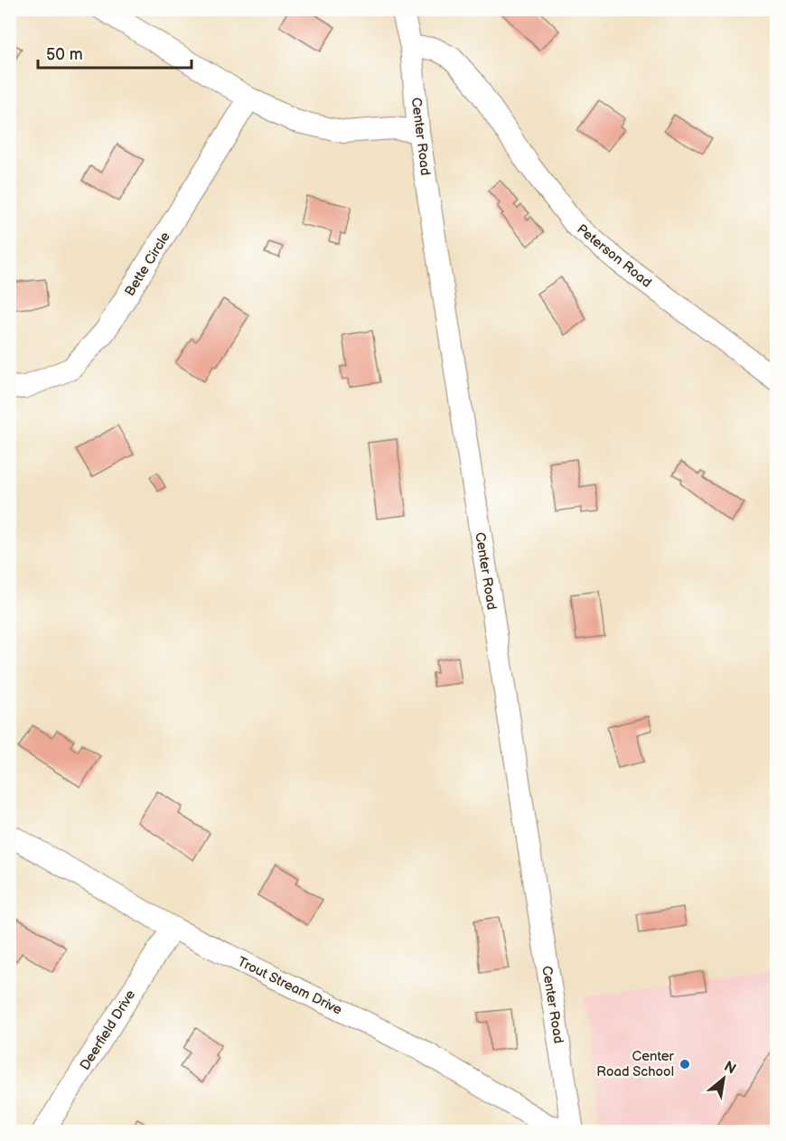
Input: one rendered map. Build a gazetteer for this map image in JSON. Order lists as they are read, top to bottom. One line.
{"streets":{"street":["Center Road","Peterson Road","Bette Circle","Trout Stream Drive","Deerfield Drive"]},"crossings":[["Center Road","Peterson Road"],["Center Road","Trout Stream Drive"],["Trout Stream Drive","Deerfield Drive"]],"places":["Center Road School"],"scale_bar":"50 m","north":"top right"}
